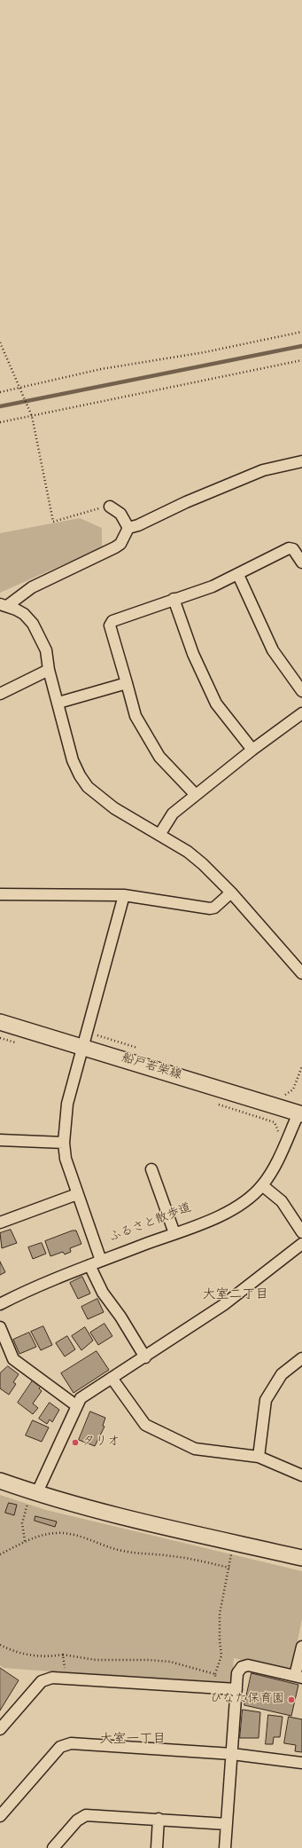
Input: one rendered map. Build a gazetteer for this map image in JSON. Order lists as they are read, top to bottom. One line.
{"streets":{"street":["船戸若柴線"]},"districts":["大室二丁目","大室一丁目"],"places":["タリオ","ひなた保育園"]}
